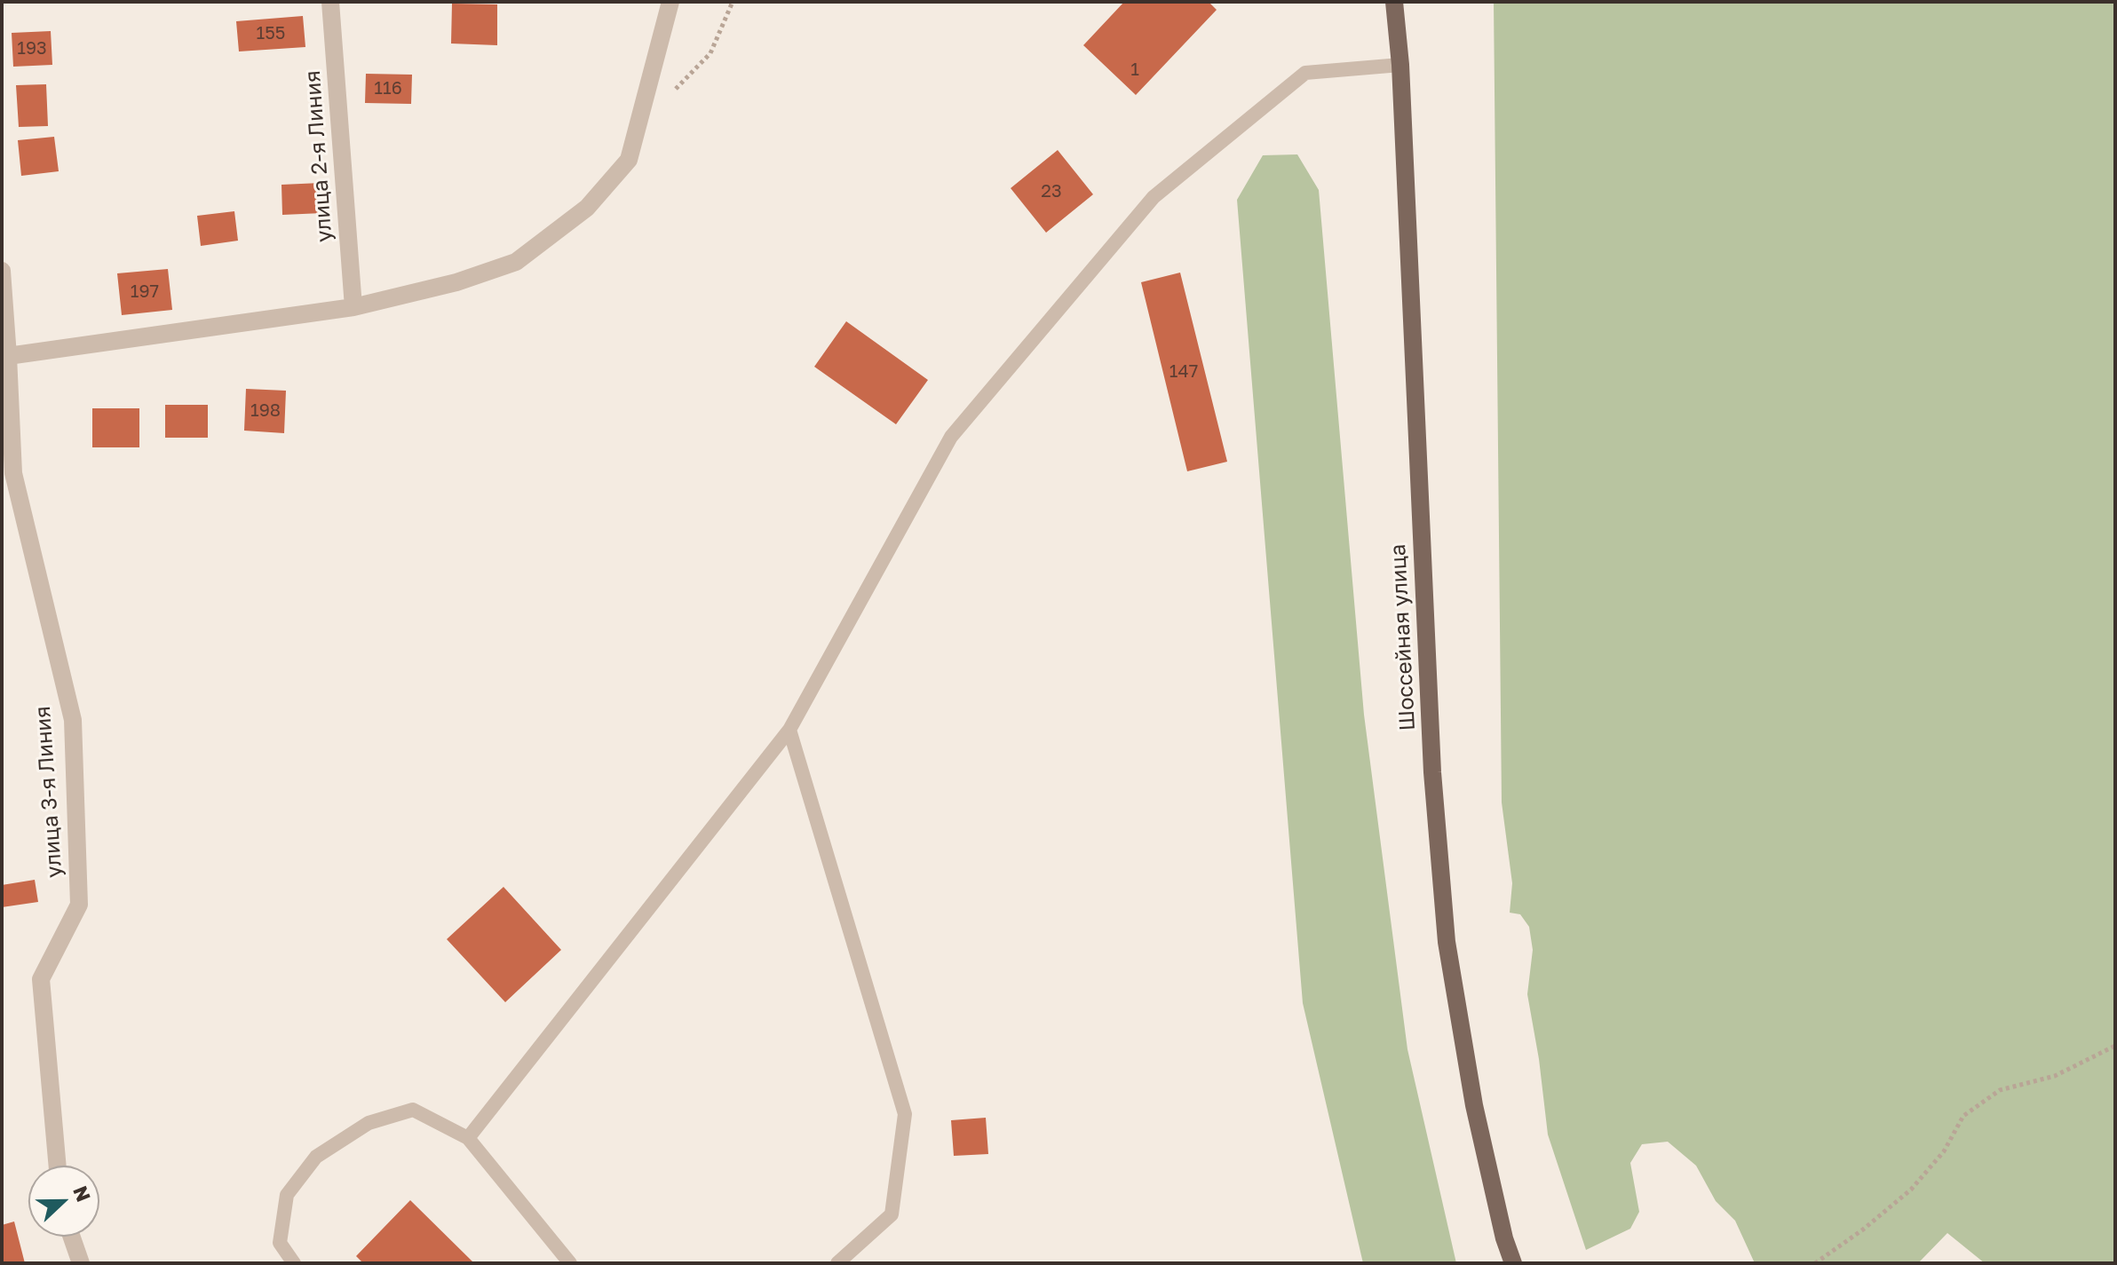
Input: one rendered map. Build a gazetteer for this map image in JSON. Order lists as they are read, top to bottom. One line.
{"streets":{"main road":["Шоссейная улица"],"street":["улица 2-я Линия","улица 3-я Линия"]},"house_numbers":["155","193","1","116","23","197","147","198"],"north":"right"}
